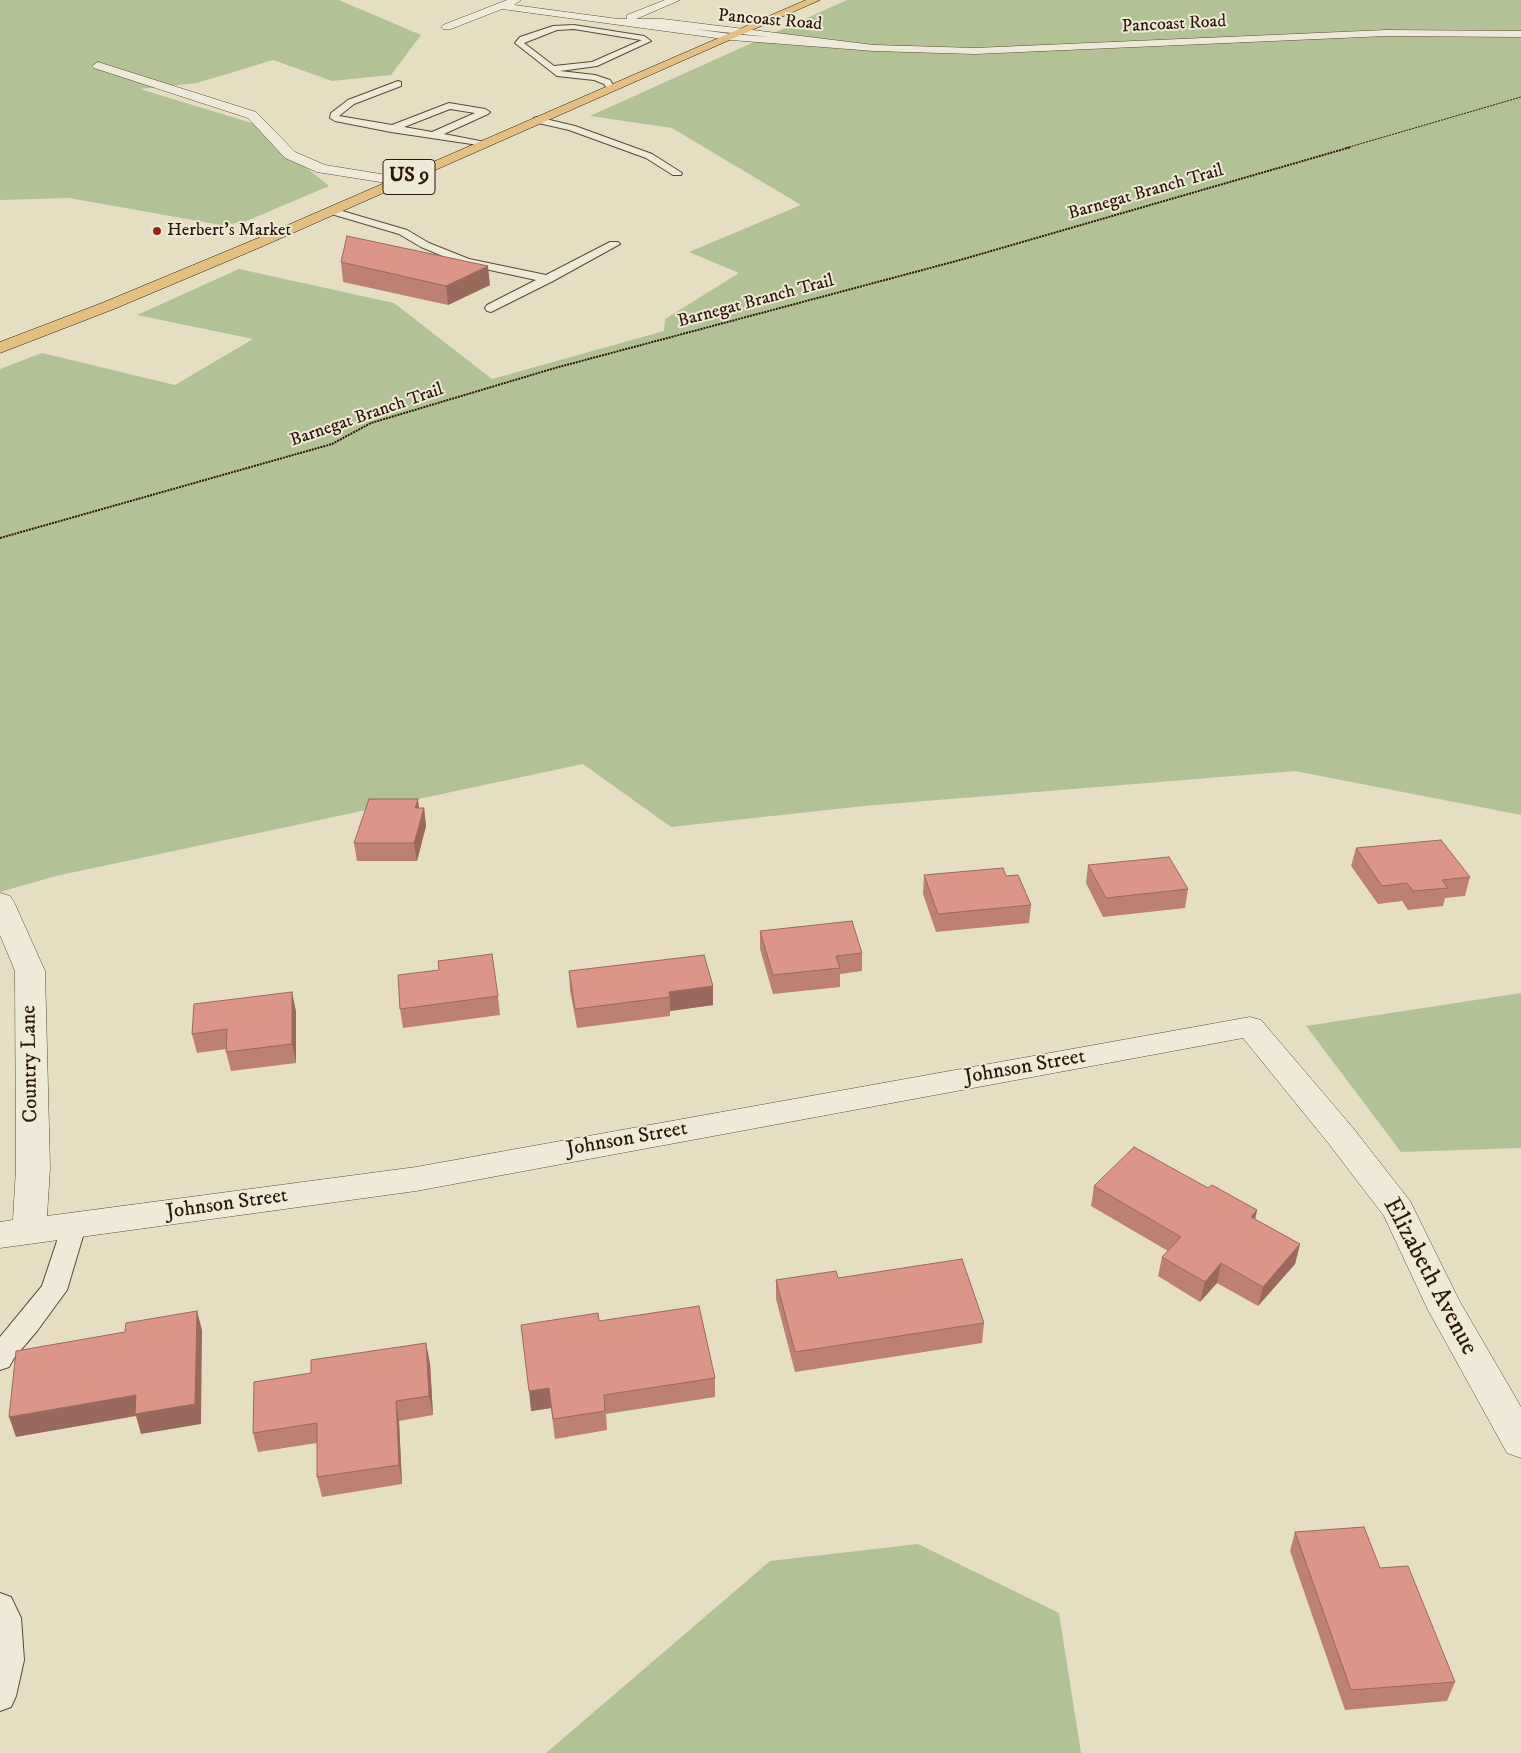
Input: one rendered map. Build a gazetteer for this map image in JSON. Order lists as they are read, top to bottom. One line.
{"streets":{"highway":["US 9"],"street":["Pancoast Road","Country Lane","Johnson Street","Elizabeth Avenue"],"path":["Barnegat Branch Trail"]},"crossings":[["Pancoast Road","US 9"],["Country Lane","Johnson Street"],["Johnson Street","Elizabeth Avenue"]],"places":["Herbert's Market"]}
